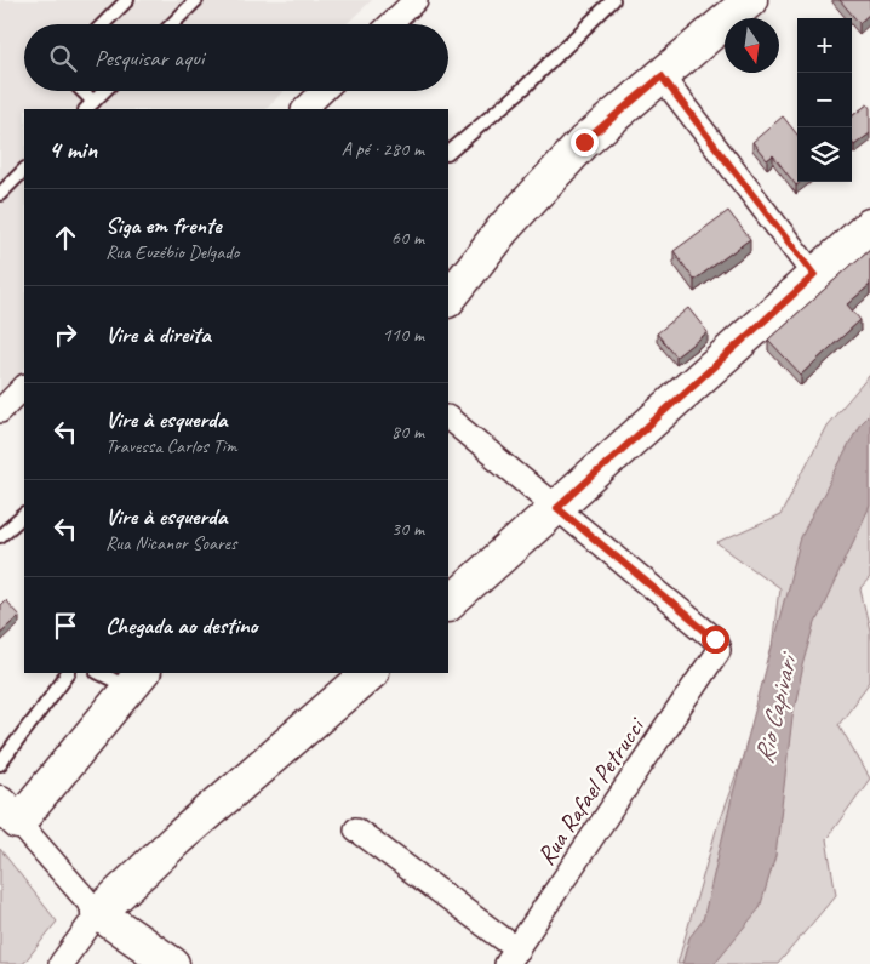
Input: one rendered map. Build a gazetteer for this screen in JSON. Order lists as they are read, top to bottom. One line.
{"streets":{"street":["Rua Rafael Petrucci"]},"water":["Rio Capivari"],"north":"bottom","page":{"map_buttons":["+","−"],"search":"Pesquisar aqui","heading":["4 min","A pé · 280 m"],"list":[["Siga em frente","Rua Euzébio Delgado","60 m"],["Vire à direita","110 m"],["Vire à esquerda","Travessa Carlos Tim","80 m"],["Vire à esquerda","Rua Nicanor Soares","30 m"],"Chegada ao destino"]}}
